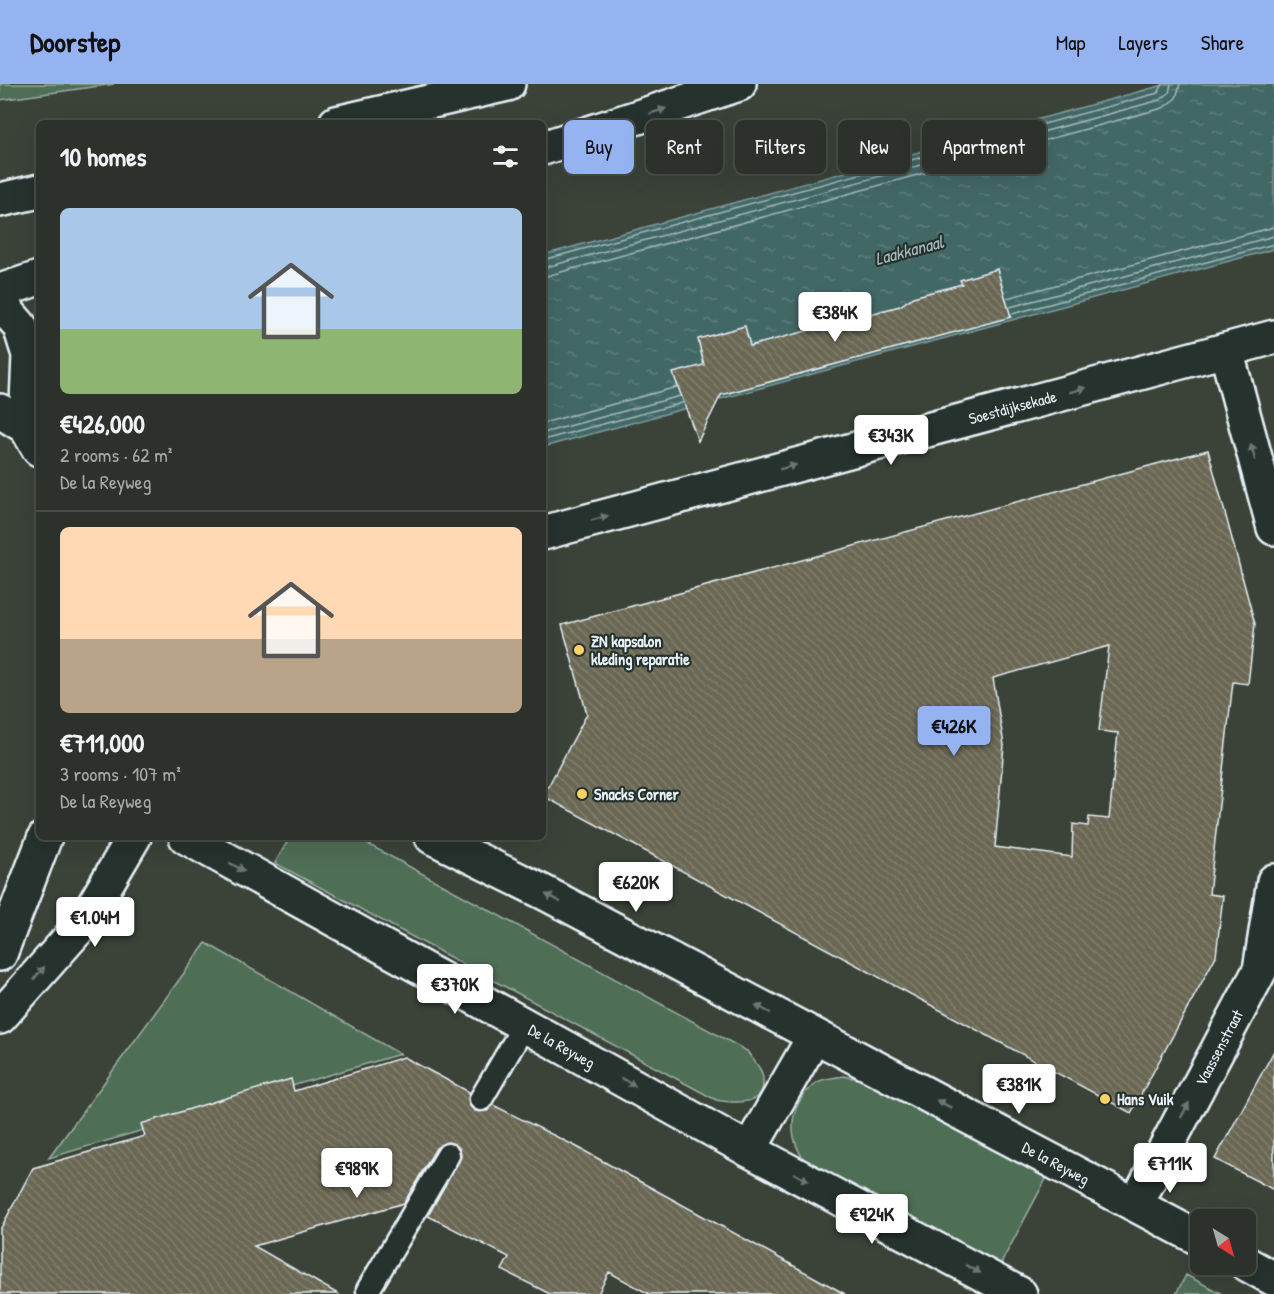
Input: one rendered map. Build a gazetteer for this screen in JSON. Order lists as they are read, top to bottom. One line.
{"streets":{"street":["Soestdijksekade","De la Reyweg","Vaassenstraat"]},"crossings":[["De la Reyweg","Vaassenstraat"]],"one_way":["Soestdijksekade","Vaassenstraat"],"water":["Laakkanaal"],"places":["ZN kapsalon kleding reparatie","Snacks Corner","Hans Vuik"],"north":"bottom right","page":{"header":"Doorstep","nav":["Map","Layers","Share"],"chip":["Buy","Rent","Filters","New","Apartment"],"heading":"10 homes","list":[{"name":"€426,000","note":"2 rooms · 62 m² · De la Reyweg"},{"name":"€711,000","note":"3 rooms · 107 m² · De la Reyweg"}],"price":["€384K","€343K","€426K","€620K","€1.04M","€370K","€381K","€711K","€989K","€924K"]}}
